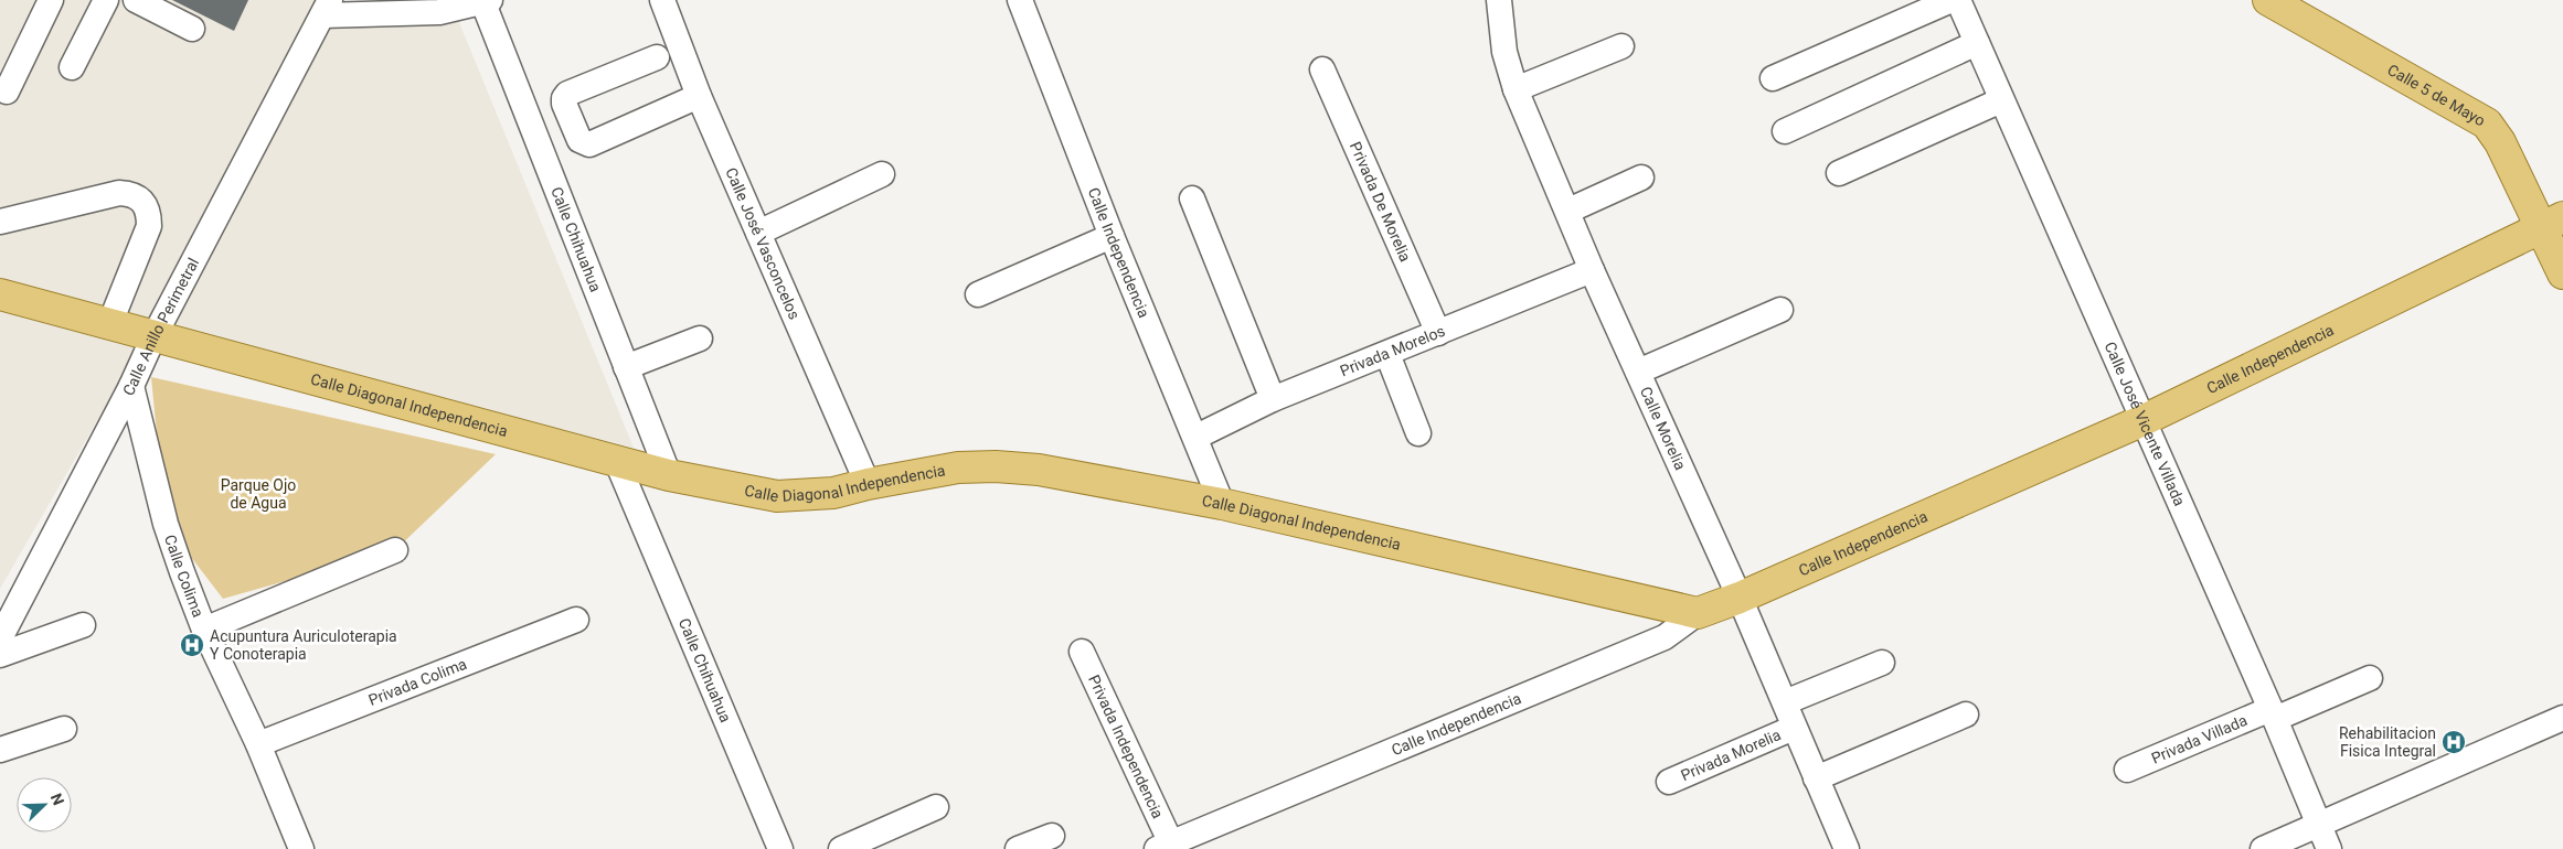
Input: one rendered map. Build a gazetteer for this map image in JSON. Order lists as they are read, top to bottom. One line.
{"streets":{"main road":["Calle 5 de Mayo","Calle Independencia","Calle Diagonal Independencia"],"street":["Privada De Morelia","Calle Chihuahua","Calle José Vasconcelos","Calle Anillo Perimetral","Privada Morelos","Calle José Vicente Villada","Calle Morelia","Calle Colima","Privada Colima","Privada Villada","Privada Independencia","Privada Morelia"]},"crossings":[["Calle 5 de Mayo","Calle Independencia"],["Privada De Morelia","Privada Morelos"],["Calle Chihuahua","Calle Anillo Perimetral"],["Calle Chihuahua","Calle Diagonal Independencia"],["Calle José Vasconcelos","Calle Diagonal Independencia"],["Calle Independencia","Privada Morelos"],["Calle Independencia","Calle Diagonal Independencia"],["Calle Independencia","Calle José Vicente Villada"],["Calle Independencia","Calle Morelia"],["Calle Independencia","Privada Independencia"],["Calle Anillo Perimetral","Calle Diagonal Independencia"],["Calle Anillo Perimetral","Calle Colima"],["Privada Morelos","Calle Morelia"],["Calle José Vicente Villada","Privada Villada"],["Calle Morelia","Privada Morelia"],["Calle Colima","Privada Colima"]],"parks":["Parque Ojo de Agua"],"places":{"hospital":["Acupuntura Auriculoterapia Y Conoterapia","Rehabilitacion Fisica Integral"]},"north":"top right"}
